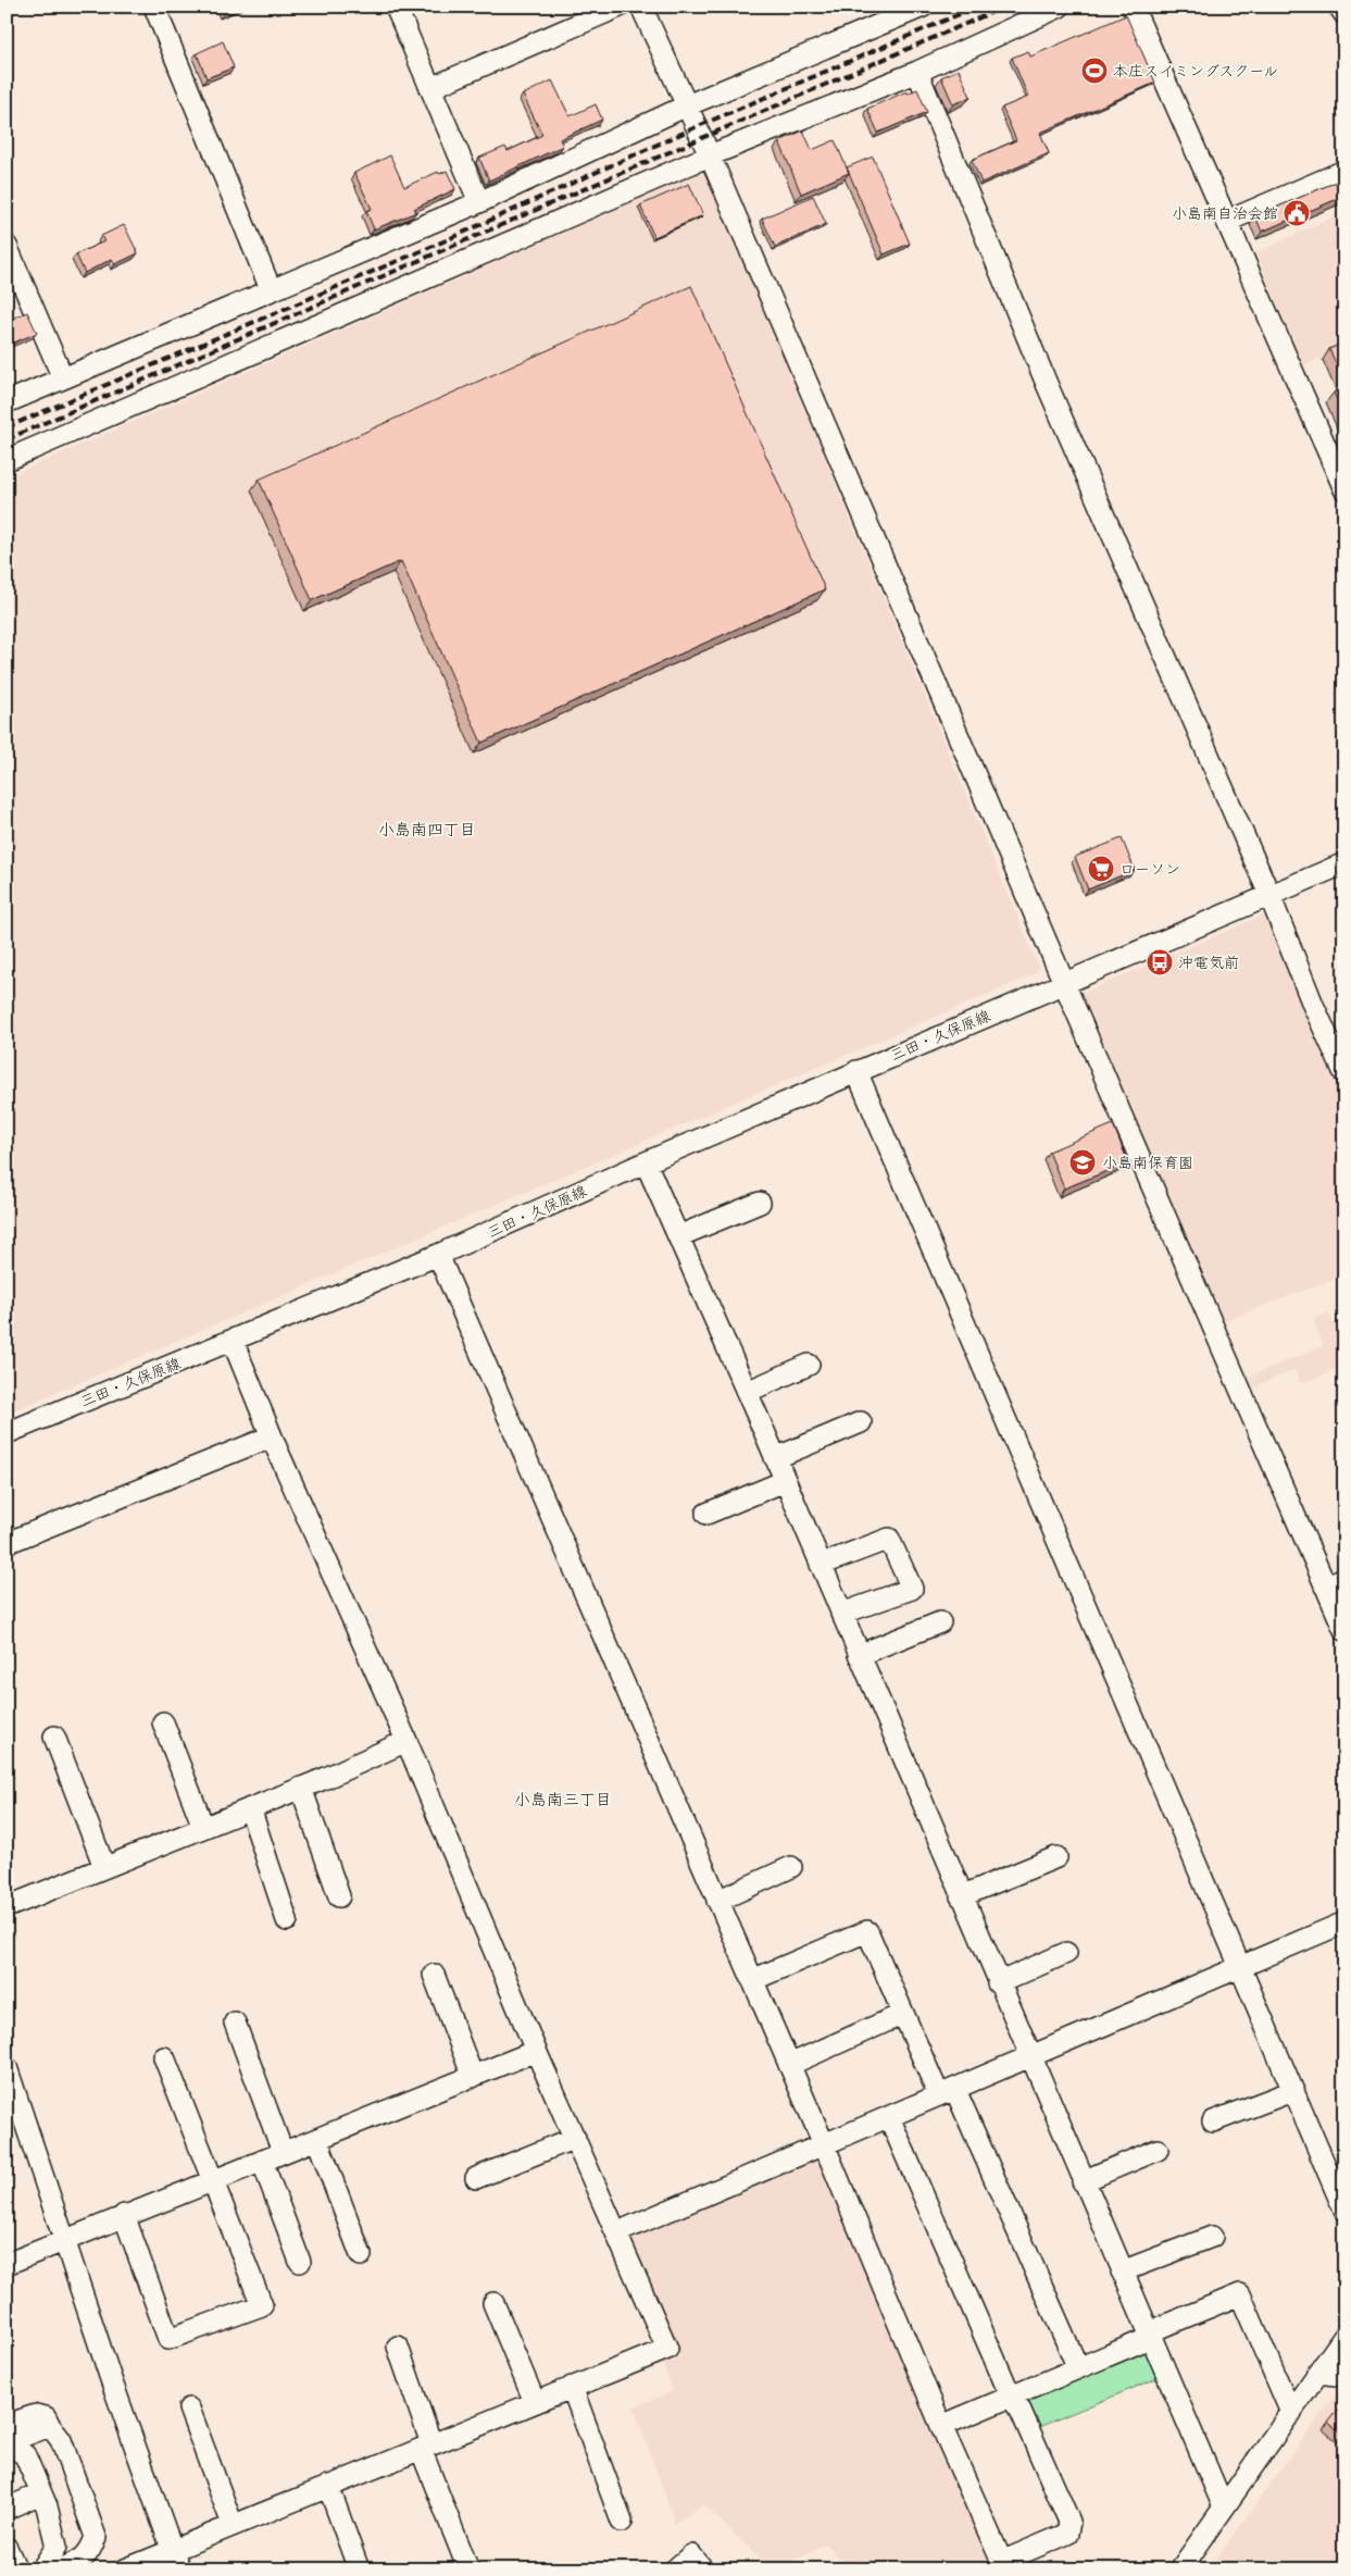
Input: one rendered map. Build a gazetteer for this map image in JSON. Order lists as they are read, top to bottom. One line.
{"streets":{"street":["三田・久保原線"]},"districts":["小島南四丁目","小島南三丁目"],"places":{"sports":["本庄スイミングスクール"],"public building":["小島南自治会館"],"supermarket":["ローソン"],"bus stop":["沖電気前"],"school or university":["小島南保育園"]}}
